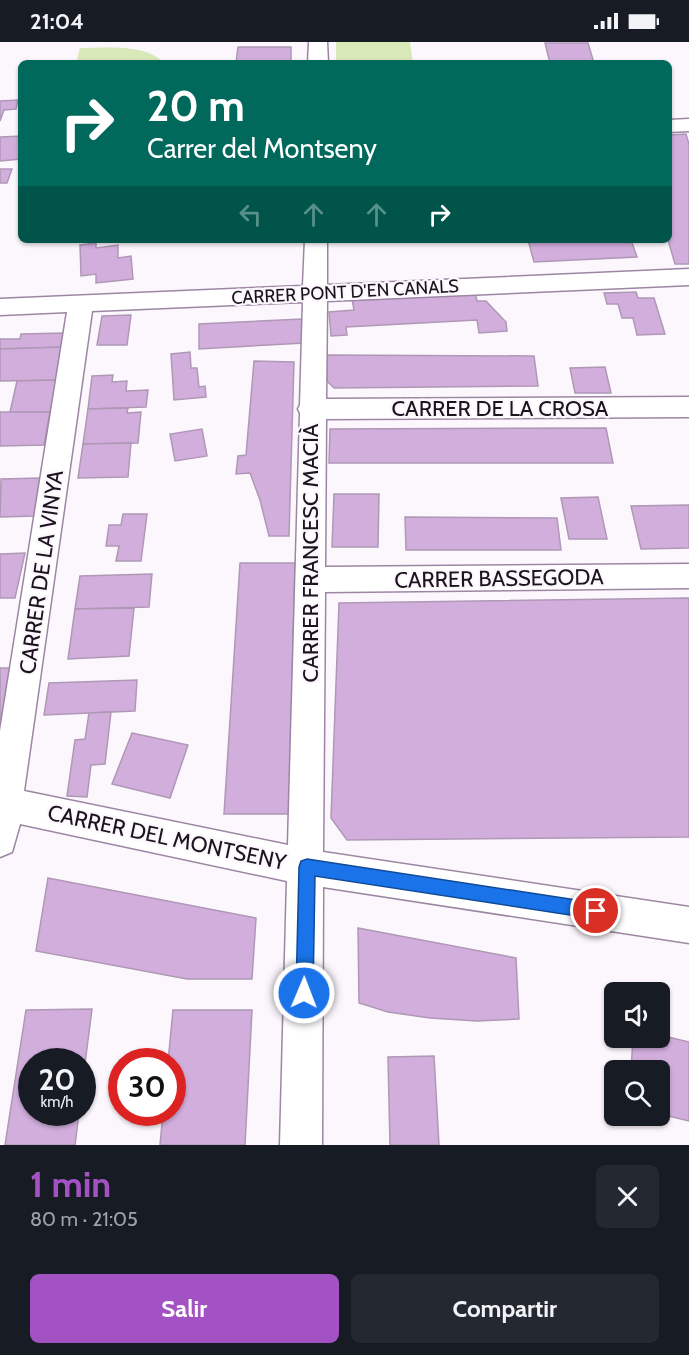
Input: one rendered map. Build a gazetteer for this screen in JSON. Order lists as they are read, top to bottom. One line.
{"streets":{"street":["CARRER PONT D'EN CANALS","CARRER DE LA CROSA","CARRER FRANCESC MACIÀ","CARRER DE LA VINYA","CARRER BASSEGODA","CARRER DEL MONTSENY"]},"crossings":[["CARRER PONT D'EN CANALS","CARRER FRANCESC MACIÀ"],["CARRER PONT D'EN CANALS","CARRER DE LA VINYA"],["CARRER DE LA CROSA","CARRER FRANCESC MACIÀ"],["CARRER FRANCESC MACIÀ","CARRER BASSEGODA"],["CARRER FRANCESC MACIÀ","CARRER DEL MONTSENY"],["CARRER DE LA VINYA","CARRER DEL MONTSENY"]],"page":{"status":"21:04","turn":["20 m","Carrer del Montseny"],"speed":"20 km/h","limit":"30","heading":["1 min","80 m · 21:05"],"buttons":["Salir","Compartir"]}}
